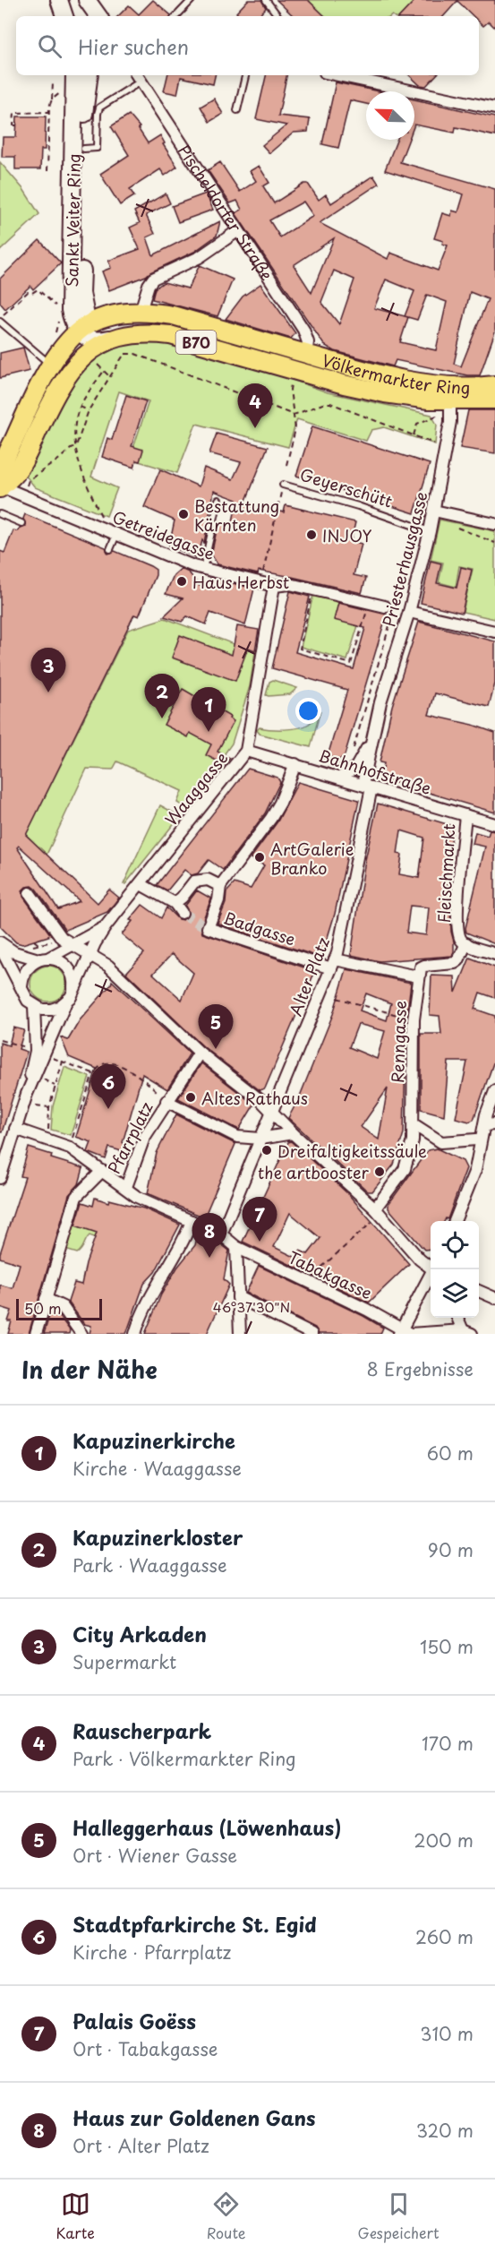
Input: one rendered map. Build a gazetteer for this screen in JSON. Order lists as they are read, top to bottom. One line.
{"streets":{"main road":["Sankt Veiter Ring","B70","Völkermarkter Ring"],"street":["Pischeldorfer Straße","Getreidegasse","Priesterhausgasse","Bahnhofstraße","Waaggasse","Fleischmarkt","Badgasse","Alter Platz","Renngasse","Pfarrplatz","Tabakgasse"],"lane":["Geyerschütt"]},"crossings":[["Pischeldorfer Straße","Völkermarkter Ring"],["Sankt Veiter Ring","B70"],["Sankt Veiter Ring","Völkermarkter Ring"],["B70","Völkermarkter Ring"],["B70","Getreidegasse"],["Völkermarkter Ring","Priesterhausgasse"],["Geyerschütt","Priesterhausgasse"],["Getreidegasse","Waaggasse"],["Priesterhausgasse","Bahnhofstraße"],["Priesterhausgasse","Alter Platz"],["Bahnhofstraße","Waaggasse"],["Bahnhofstraße","Fleischmarkt"],["Bahnhofstraße","Alter Platz"],["Badgasse","Alter Platz"],["Badgasse","Renngasse"]],"places":["Bestattung Kärnten","INJOY","Haus Herbst","ArtGalerie Branko","Altes Rathaus","Dreifaltigkeitssäule","the artbooster"],"scale_bar":"50 m","north":"top left","page":{"search":"Hier suchen","pins":["4","3","2","1","5","6","7","8"],"scale":"50 m","heading":["In der Nähe","8 Ergebnisse"],"list":[{"mark":"1","name":"Kapuzinerkirche","note":"Kirche · Waaggasse","value":"60 m"},{"mark":"2","name":"Kapuzinerkloster","note":"Park · Waaggasse","value":"90 m"},{"mark":"3","name":"City Arkaden","note":"Supermarkt","value":"150 m"},{"mark":"4","name":"Rauscherpark","note":"Park · Völkermarkter Ring","value":"170 m"},{"mark":"5","name":"Halleggerhaus (Löwenhaus)","note":"Ort · Wiener Gasse","value":"200 m"},{"mark":"6","name":"Stadtpfarkirche St. Egid","note":"Kirche · Pfarrplatz","value":"260 m"},{"mark":"7","name":"Palais Goëss","note":"Ort · Tabakgasse","value":"310 m"},{"mark":"8","name":"Haus zur Goldenen Gans","note":"Ort · Alter Platz","value":"320 m"}],"nav":["Karte","Route","Gespeichert"]},"coordinates":["46°37'30\"N"]}
